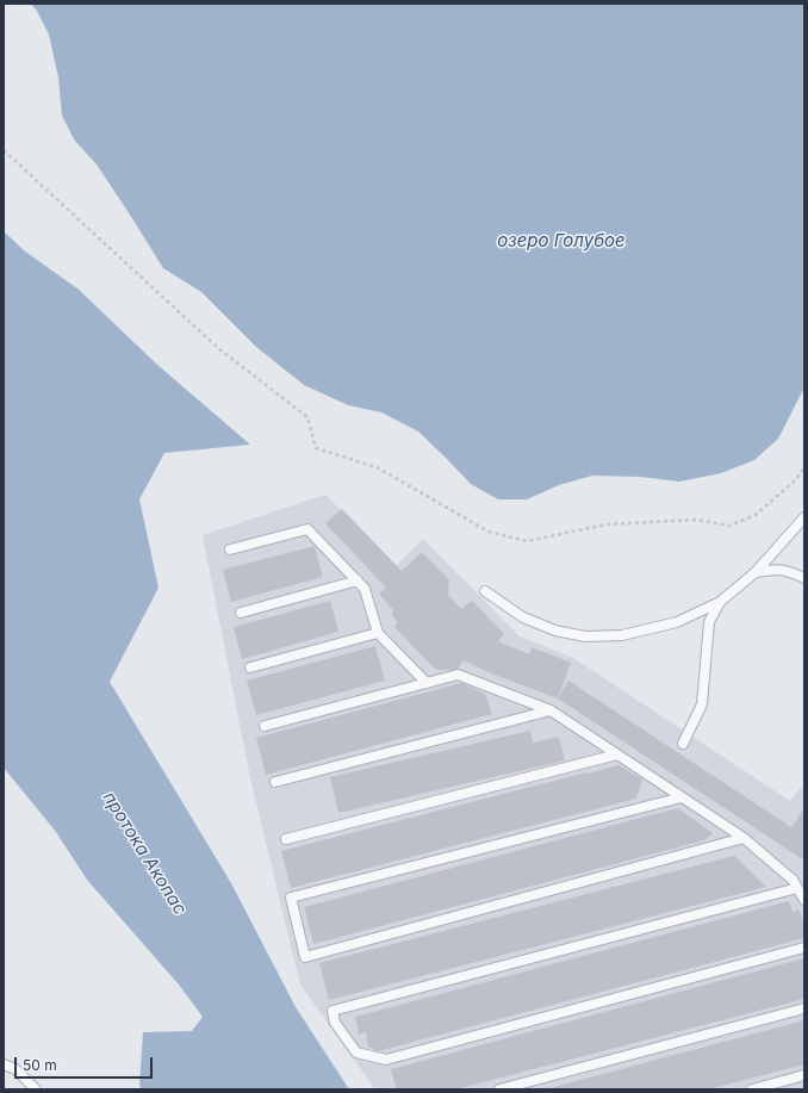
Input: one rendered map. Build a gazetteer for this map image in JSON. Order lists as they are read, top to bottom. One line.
{"water":["озеро Голубое","протока Акопас"],"scale_bar":"50 m"}
